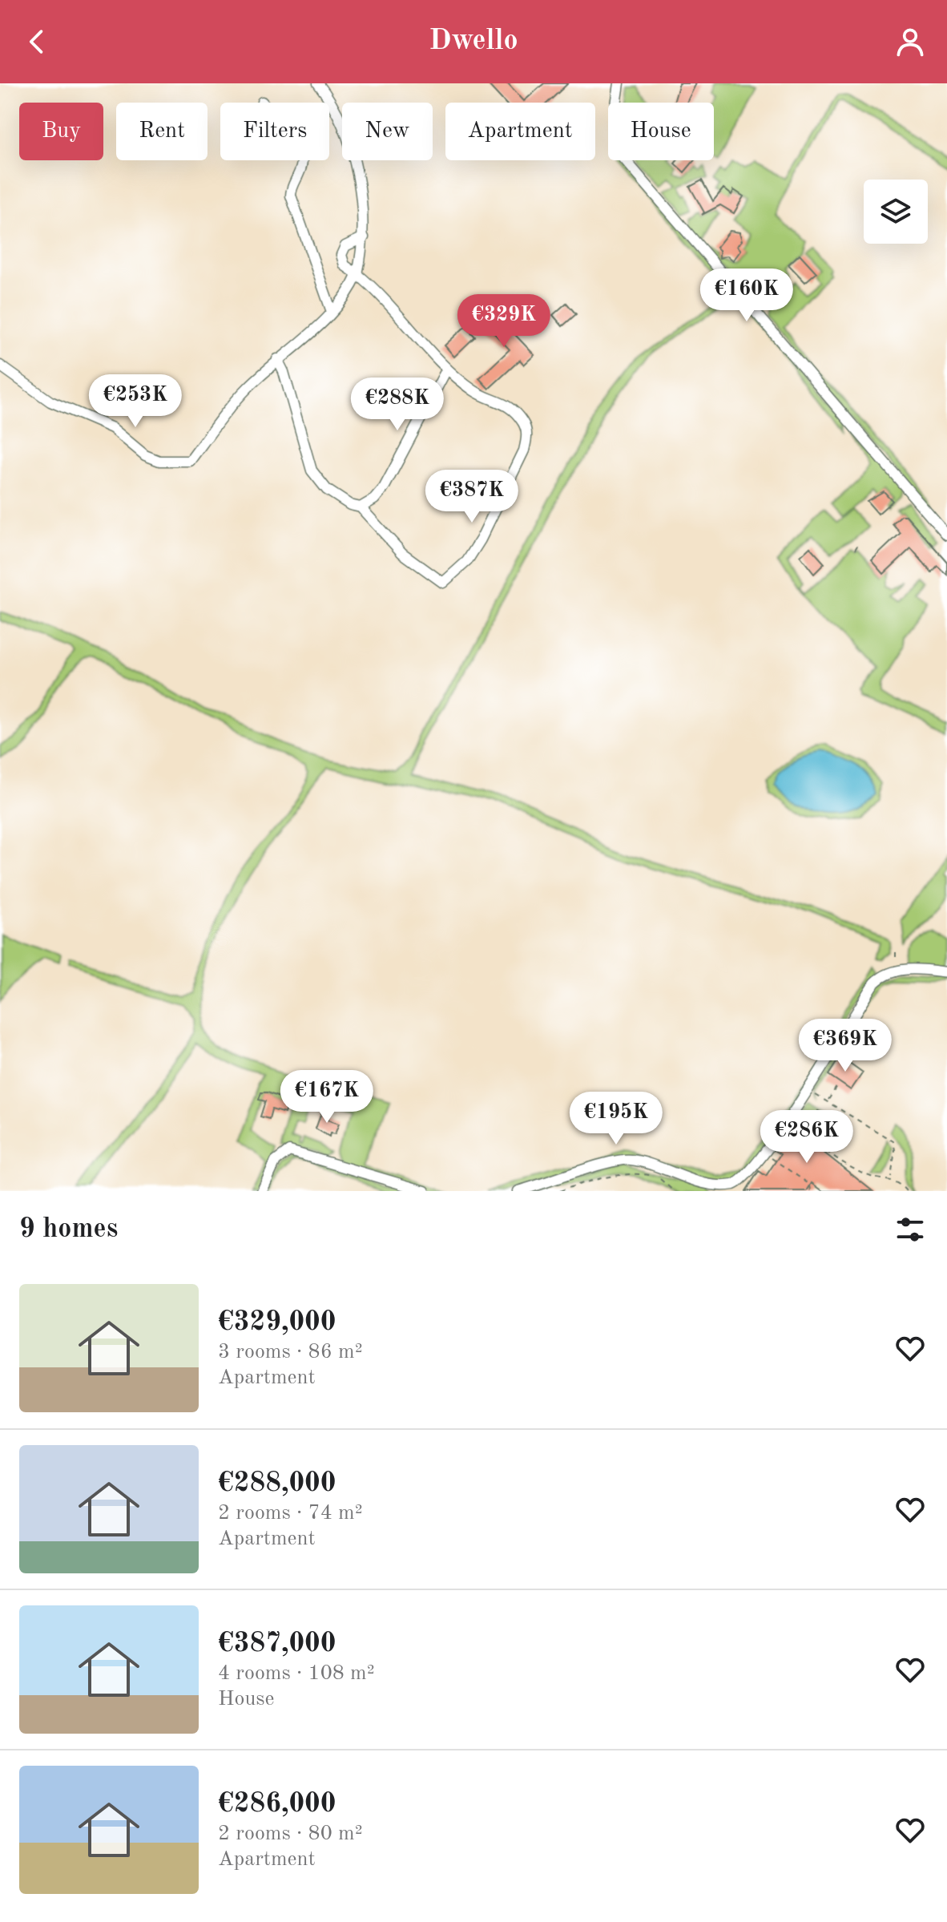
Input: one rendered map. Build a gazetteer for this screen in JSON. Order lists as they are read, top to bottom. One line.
{"page":{"header":"Dwello","chip":["Buy","Rent","Filters","New","Apartment","House"],"price":["€160K","€329K","€253K","€288K","€387K","€369K","€167K","€195K","€286K"],"heading":"9 homes","list":[{"name":"€329,000","note":"3 rooms · 86 m² · Apartment"},{"name":"€288,000","note":"2 rooms · 74 m² · Apartment"},{"name":"€387,000","note":"4 rooms · 108 m² · House"},{"name":"€286,000","note":"2 rooms · 80 m² · Apartment"}]}}
